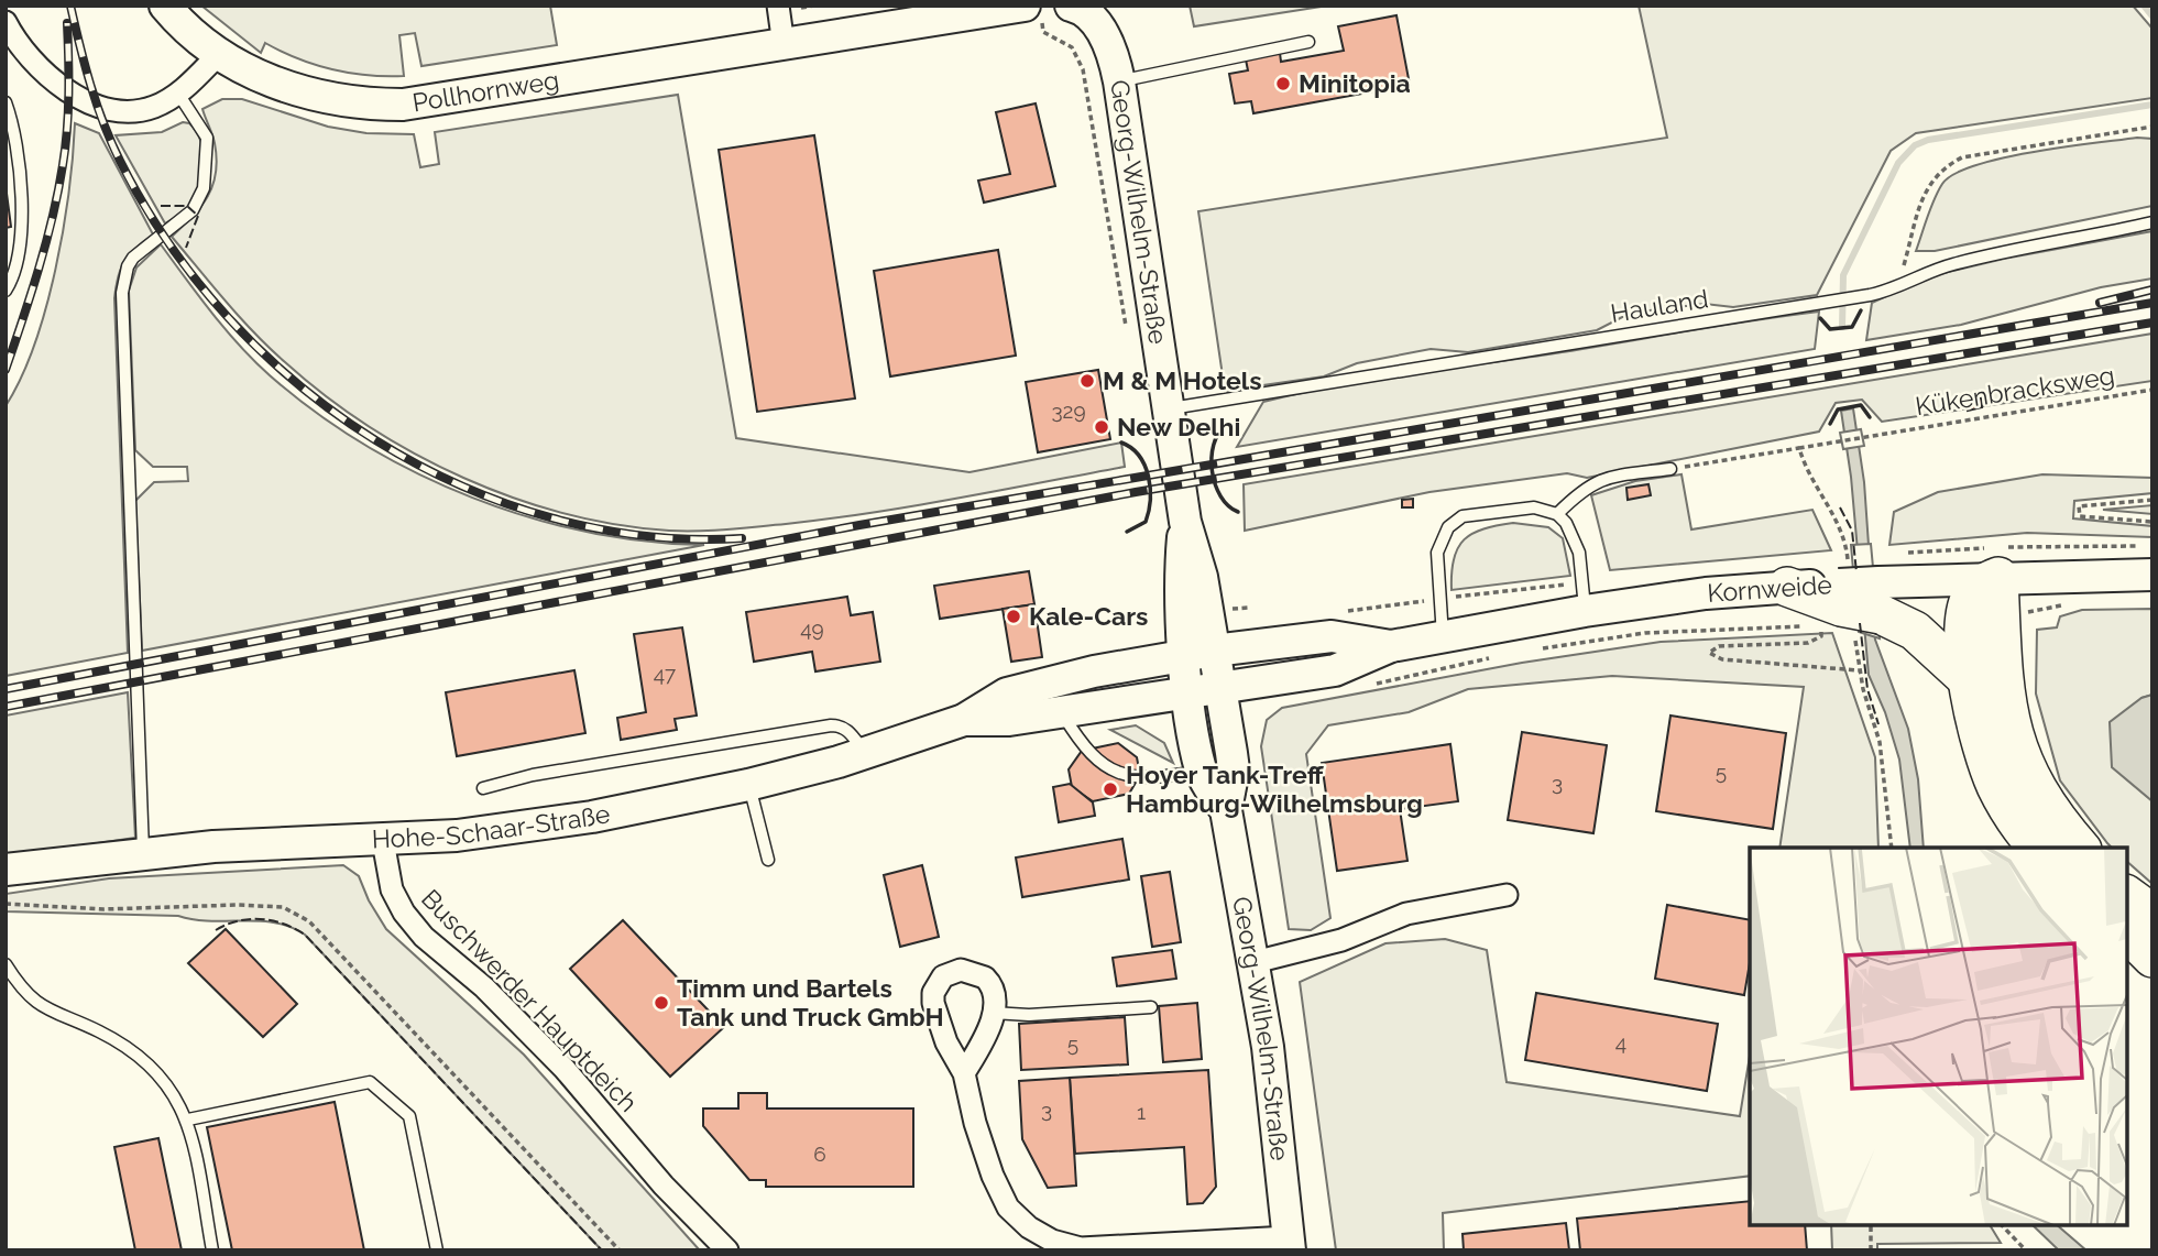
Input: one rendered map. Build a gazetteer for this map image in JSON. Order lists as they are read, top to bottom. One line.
{"streets":{"main road":["Pollhornweg","Georg-Wilhelm-Straße","Kornweide","Hohe-Schaar-Straße"],"street":["Buschwerder Hauptdeich"],"lane":["Hauland"],"path":["Kükenbracksweg"]},"crossings":[["Georg-Wilhelm-Straße","Hauland"],["Georg-Wilhelm-Straße","Kornweide"],["Georg-Wilhelm-Straße","Hohe-Schaar-Straße"],["Kornweide","Hohe-Schaar-Straße"],["Hohe-Schaar-Straße","Buschwerder Hauptdeich"]],"places":["Minitopia","M & M Hotels","New Delhi","Kale-Cars","Hoyer Tank-Treff Hamburg-Wilhelmsburg","Timm und Bartels Tank und Truck GmbH"],"house_numbers":["329","49","47","5","3","4","5","3","1","6"]}
